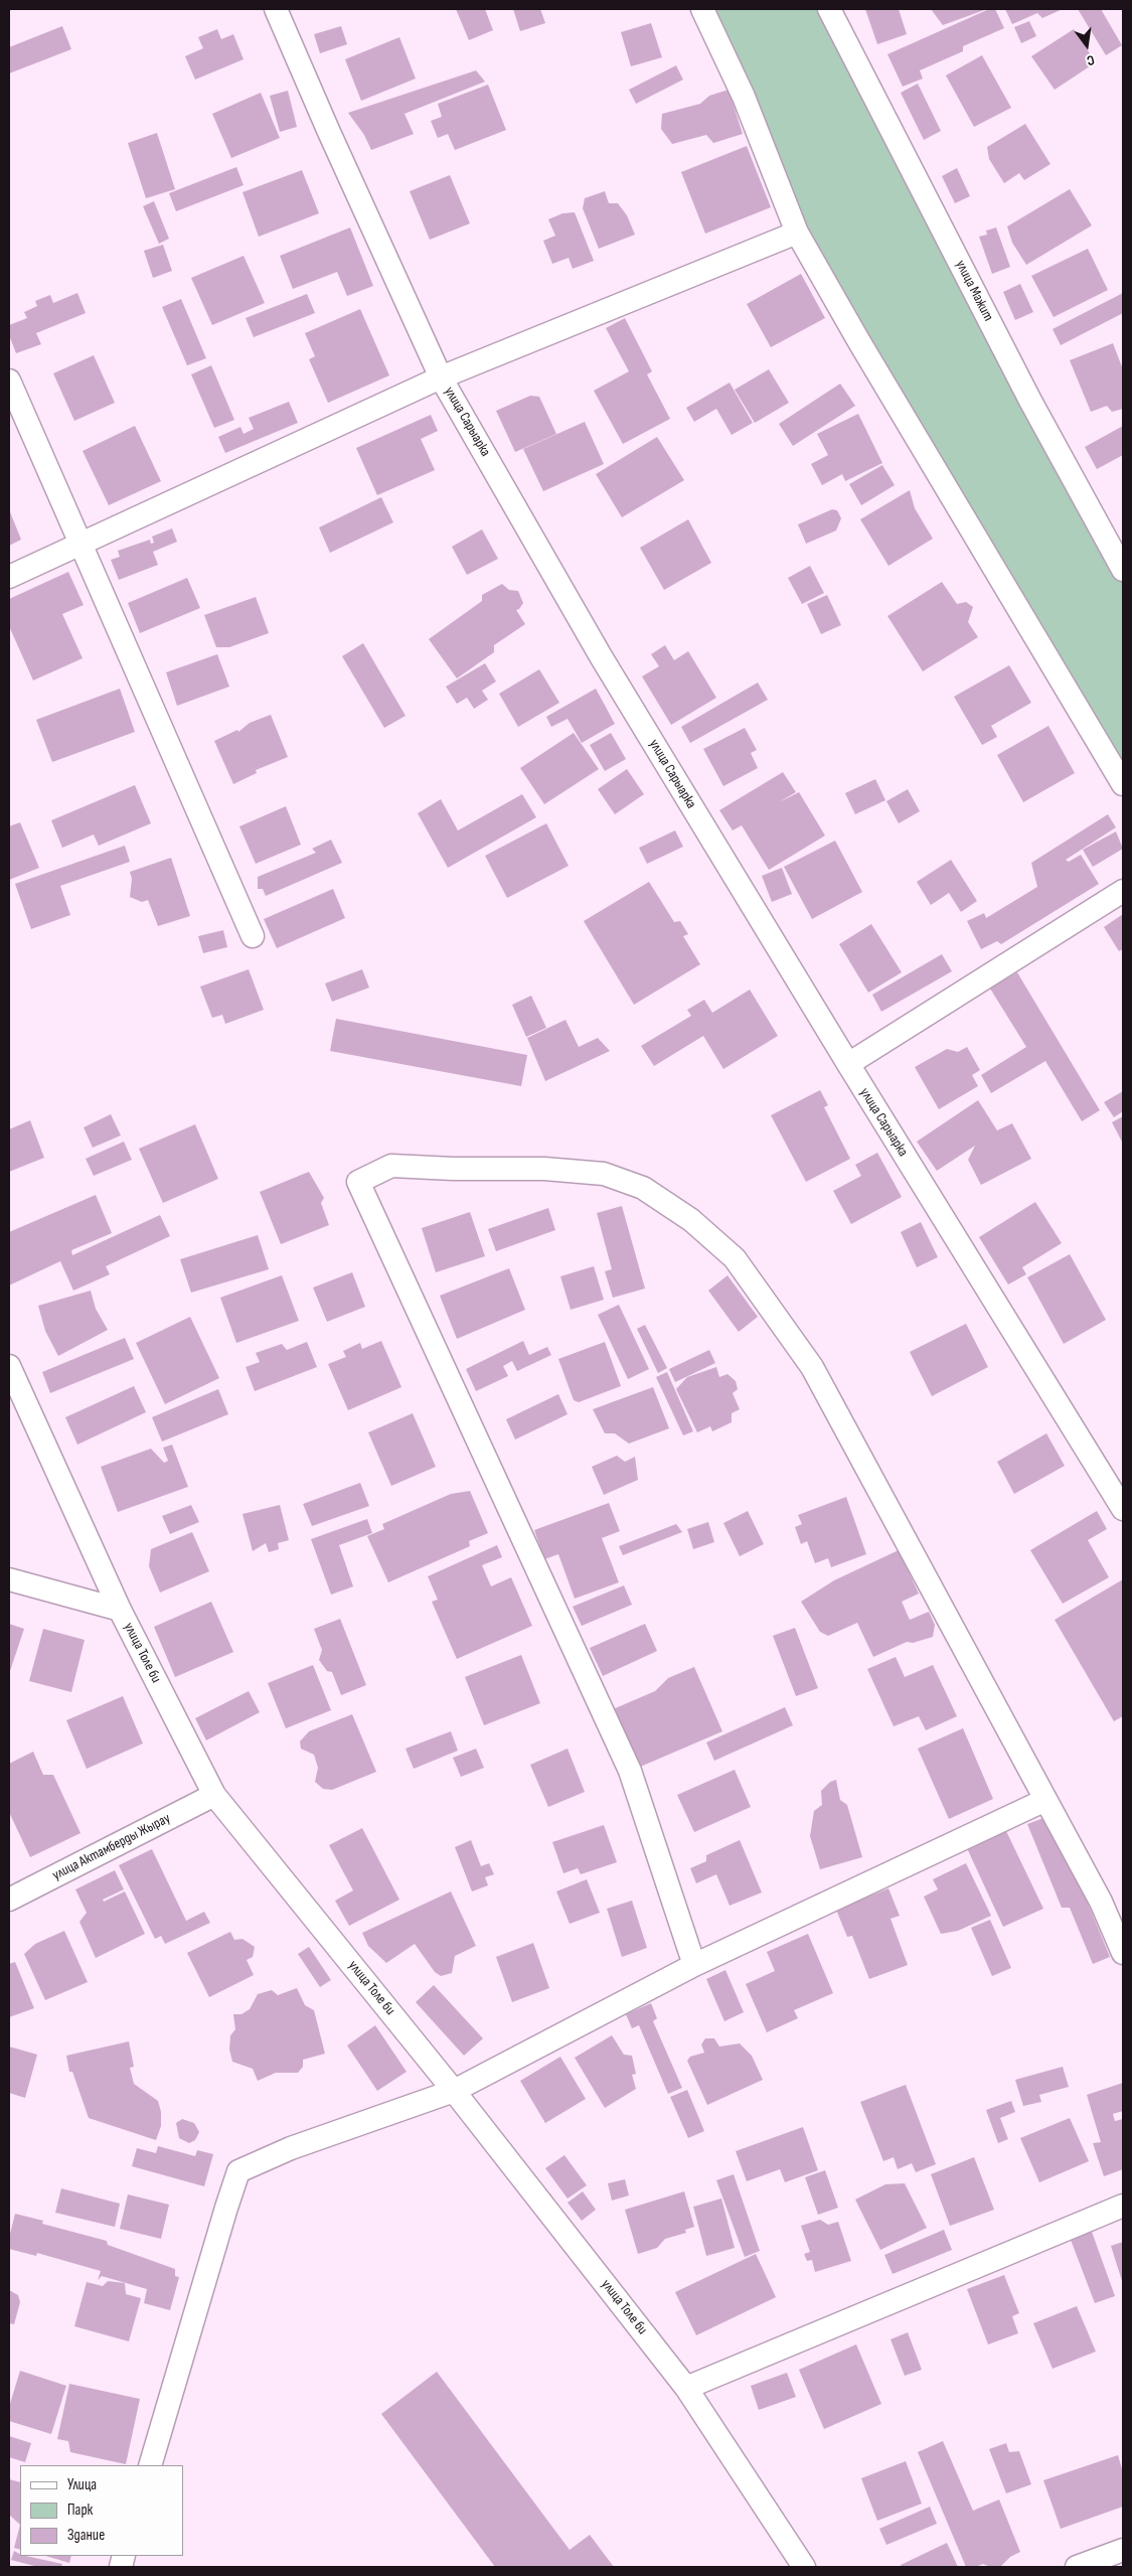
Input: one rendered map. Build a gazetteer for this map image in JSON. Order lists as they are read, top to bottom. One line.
{"streets":{"street":["улица Мажит","улица Сарыарка","улица Толе би","улица Актамберды Жырау"]},"crossings":[["улица Толе би","улица Актамберды Жырау"]],"legend":["Улица","Парк","Здание"],"north":"bottom"}
